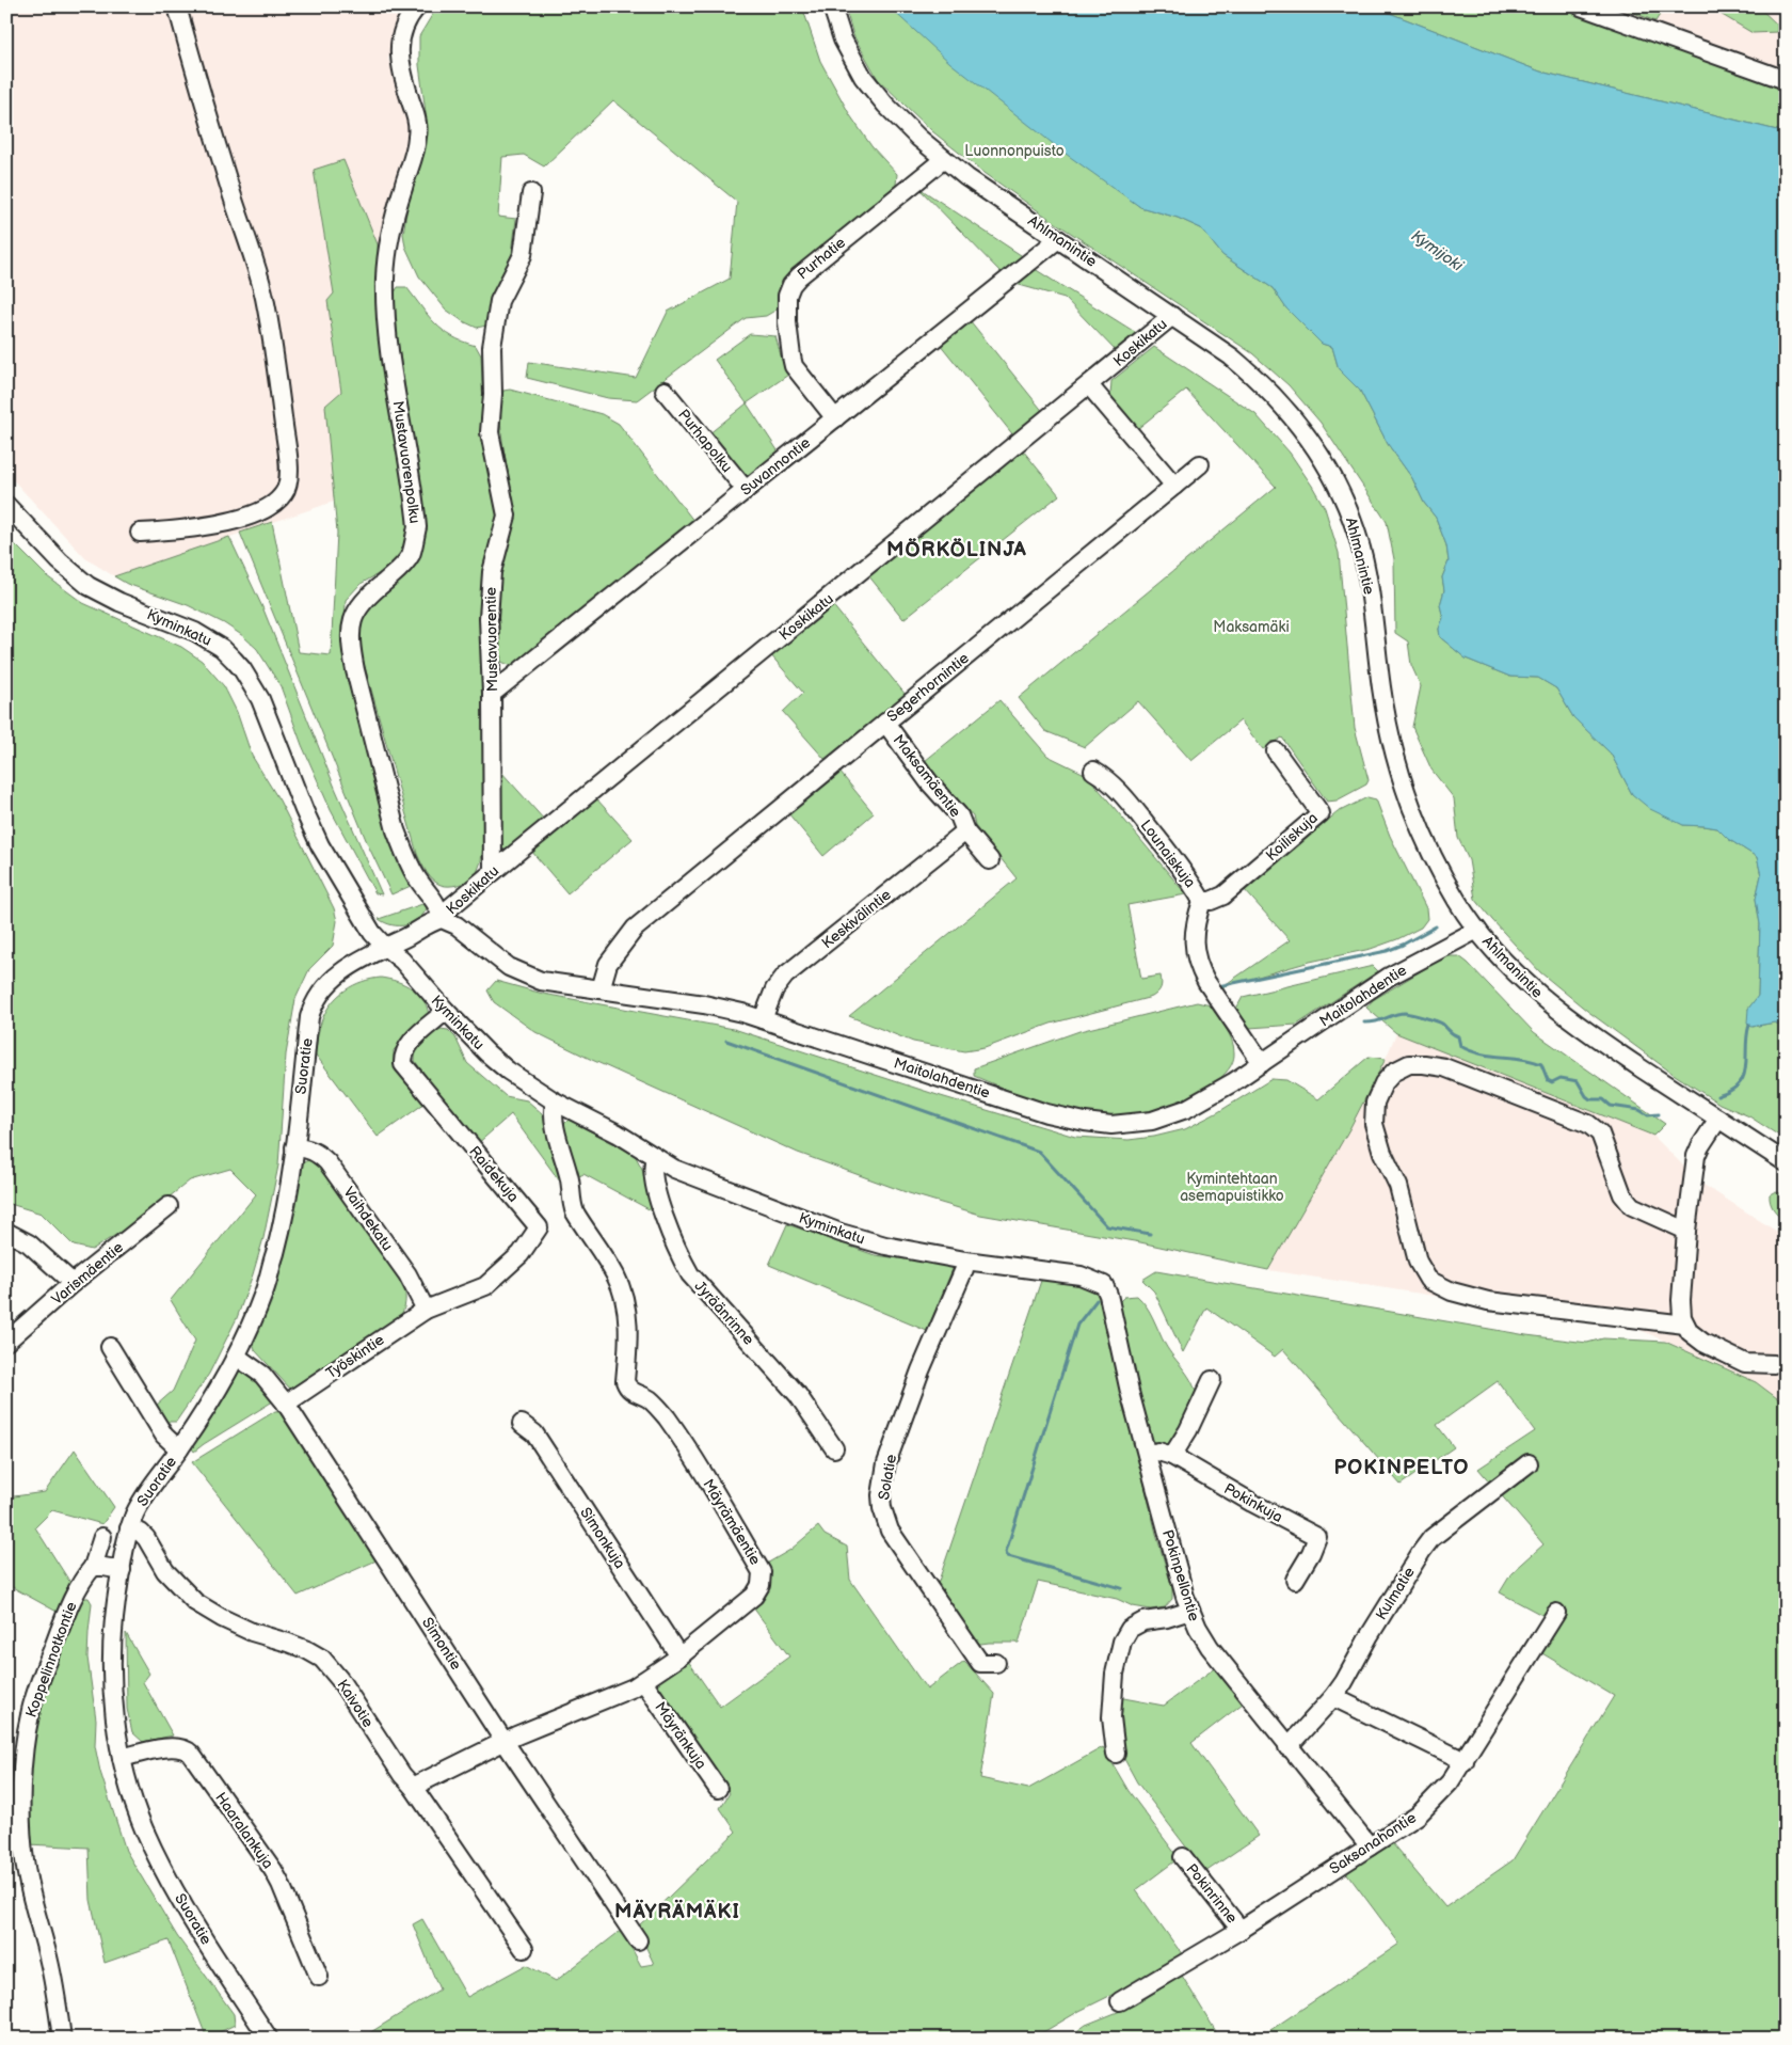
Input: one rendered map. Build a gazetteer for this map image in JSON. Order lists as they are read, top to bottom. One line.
{"streets":{"street":["Ahlmanintie","Purhatie","Koskikatu","Purhapolku","Mustavuorenpolku","Suvannontie","Kyminkatu","Mustavuorentie","Segerhornintie","Maksamäentie","Koiliskuja","Lounaiskuja","Keskivälintie","Maitolahdentie","Suoratie","Raidekuja","Vaihdekatu","Varismäentie","Jyräänrinne","Työskintie","Solatie","Pokinkuja","Mäyrämäentie","Simonkuja","Pokinpellontie","Kulmatie","Simontie","Koppelinnotkontie","Kaivotie","Mäyränkuja","Haaralankuja","Saksanahontie","Pokinrinne"]},"crossings":[["Ahlmanintie","Purhatie"],["Ahlmanintie","Koskikatu"],["Ahlmanintie","Suvannontie"],["Ahlmanintie","Maitolahdentie"],["Purhatie","Suvannontie"],["Koskikatu","Mustavuorenpolku"],["Koskikatu","Mustavuorentie"],["Koskikatu","Maitolahdentie"],["Purhapolku","Suvannontie"],["Mustavuorenpolku","Maitolahdentie"],["Suvannontie","Mustavuorentie"],["Kyminkatu","Suoratie"],["Kyminkatu","Raidekuja"],["Kyminkatu","Jyräänrinne"],["Kyminkatu","Solatie"],["Kyminkatu","Mäyrämäentie"],["Kyminkatu","Pokinpellontie"],["Segerhornintie","Maksamäentie"],["Segerhornintie","Maitolahdentie"],["Maksamäentie","Keskivälintie"],["Koiliskuja","Lounaiskuja"],["Lounaiskuja","Maitolahdentie"],["Keskivälintie","Maitolahdentie"],["Suoratie","Vaihdekatu"],["Suoratie","Simontie"],["Suoratie","Kaivotie"],["Suoratie","Haaralankuja"],["Raidekuja","Vaihdekatu"],["Raidekuja","Työskintie"],["Vaihdekatu","Työskintie"],["Työskintie","Simontie"],["Pokinkuja","Pokinpellontie"],["Mäyrämäentie","Simonkuja"],["Mäyrämäentie","Simontie"],["Mäyrämäentie","Kaivotie"],["Mäyrämäentie","Mäyränkuja"],["Pokinpellontie","Kulmatie"],["Pokinpellontie","Saksanahontie"],["Saksanahontie","Pokinrinne"]],"districts":["MÖRKÖLINJA","POKINPELTO","MÄYRÄMÄKI"],"water":["Kymijoki"],"parks":["Luonnonpuisto","Maksamäki","Kymintehtaan asemapuistikko"]}
